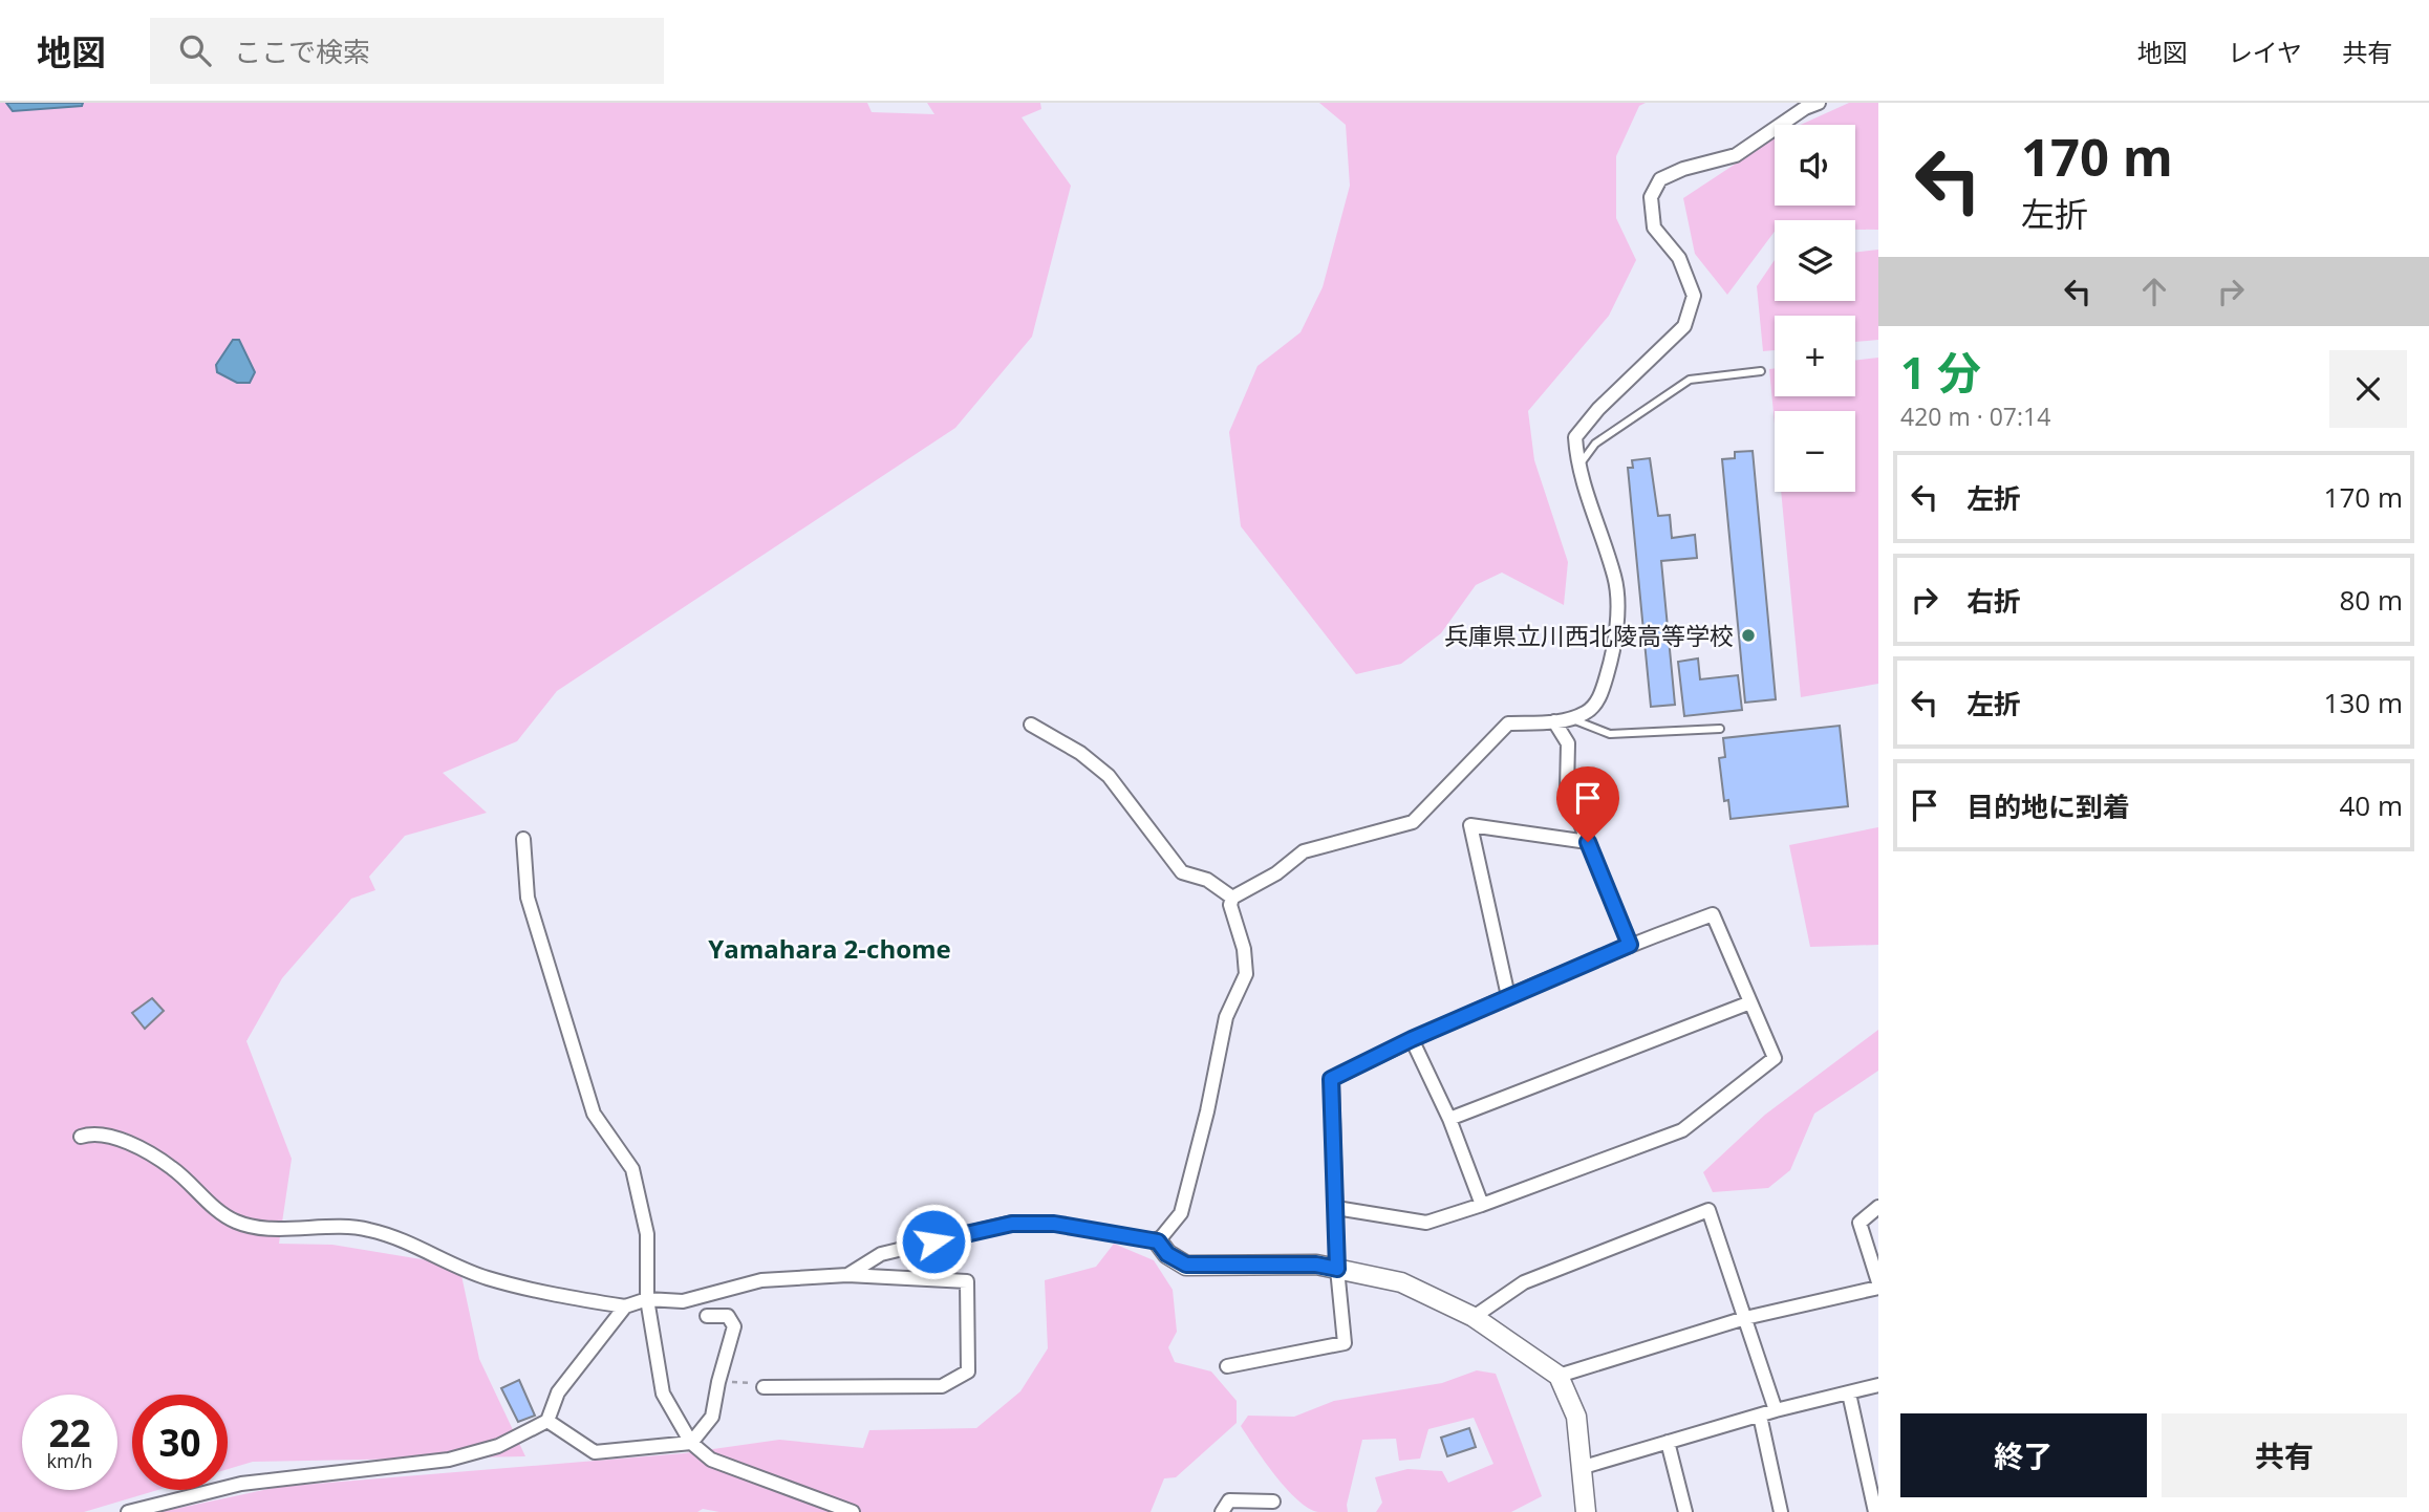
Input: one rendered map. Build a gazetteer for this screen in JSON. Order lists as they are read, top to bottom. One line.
{"districts":["Yamahara 2-chome"],"places":["兵庫県立川西北陵高等学校"],"page":{"header":"地図","search":"ここで検索","nav":["地図","レイヤ","共有"],"turn":["170 m","左折"],"map_buttons":["+","−"],"heading":["1 分","420 m · 07:14"],"list":[{"name":"左折","value":"170 m"},{"name":"右折","value":"80 m"},{"name":"左折","value":"130 m"},{"name":"目的地に到着","value":"40 m"}],"speed":"22 km/h","limit":"30","buttons":["終了","共有"]}}
